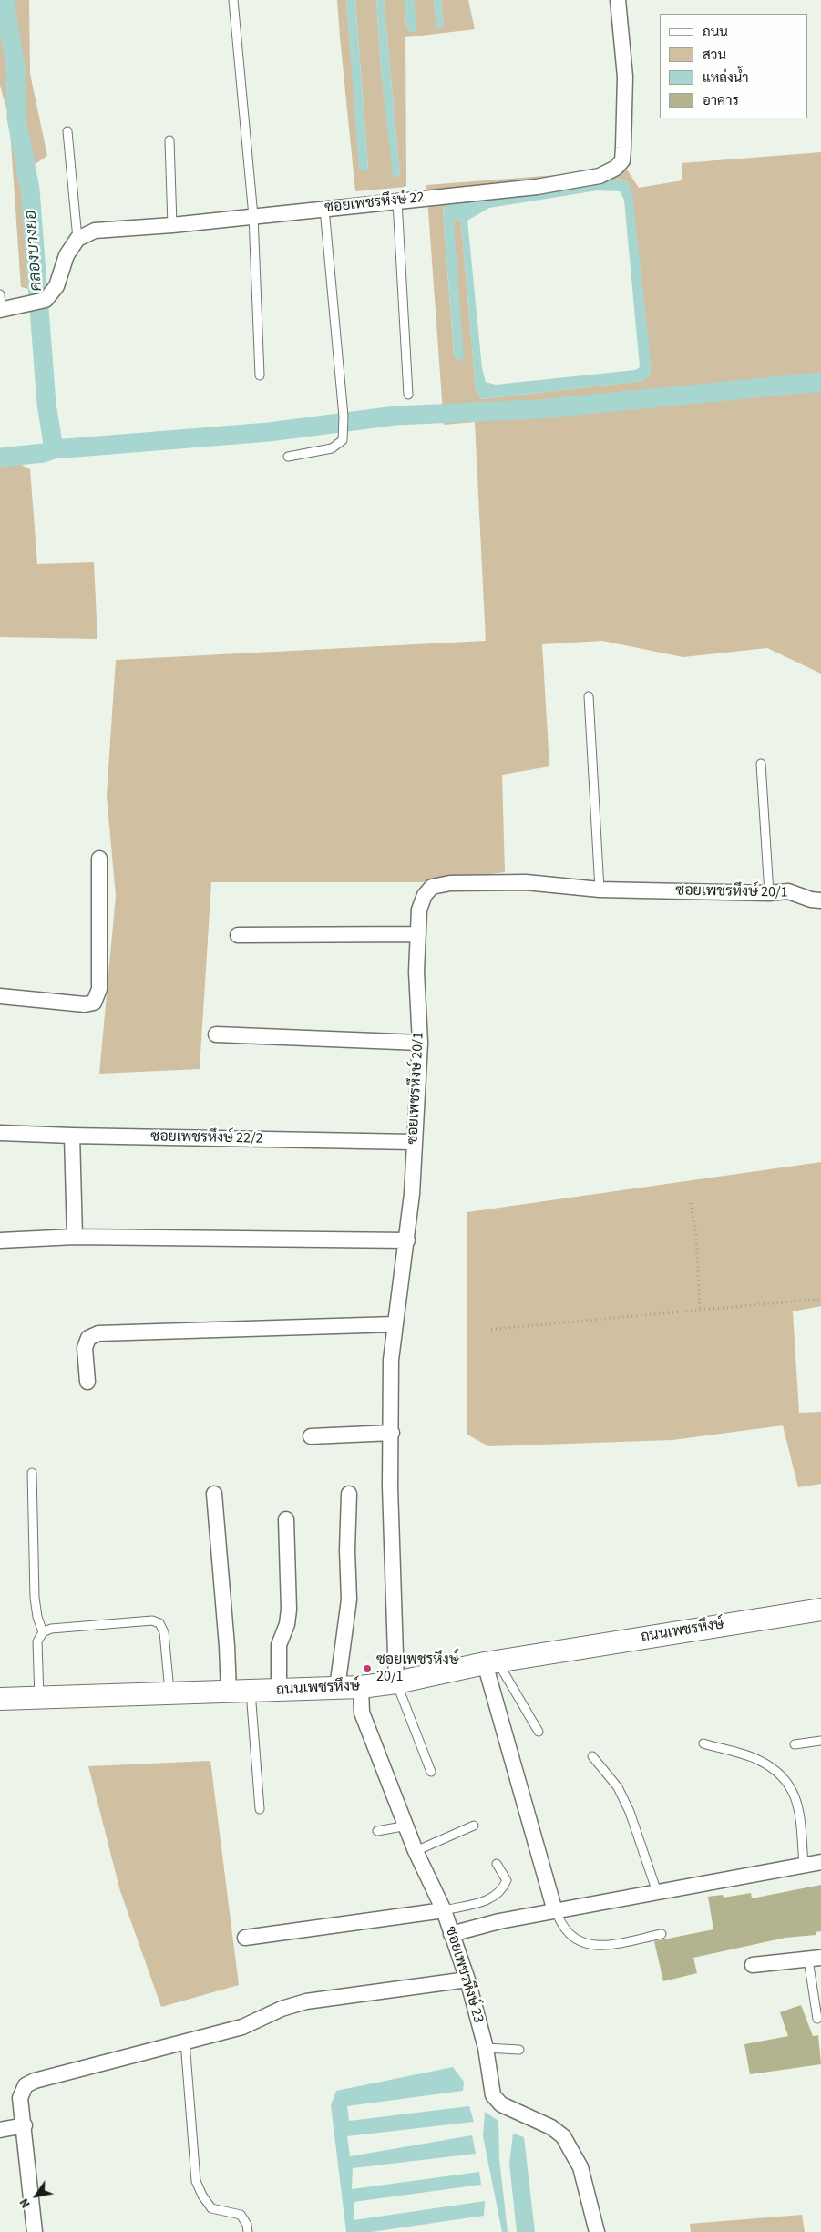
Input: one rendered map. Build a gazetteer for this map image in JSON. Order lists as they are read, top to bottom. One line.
{"streets":{"main road":["ถนนเพชรหึงษ์"],"street":["ซอยเพชรหึงษ์ 22","ซอยเพชรหึงษ์ 20/1","ซอยเพชรหึงษ์ 22/2","ซอยเพชรหึงษ์ 23"]},"crossings":[["ซอยเพชรหึงษ์ 20/1","ซอยเพชรหึงษ์ 22/2"],["ซอยเพชรหึงษ์ 20/1","ถนนเพชรหึงษ์"],["ถนนเพชรหึงษ์","ซอยเพชรหึงษ์ 23"]],"water":["คลองบางยอ"],"places":["ซอยเพชรหึงษ์ 20/1"],"legend":["ถนน","สวน","แหล่งน้ำ","อาคาร"],"north":"bottom left"}
